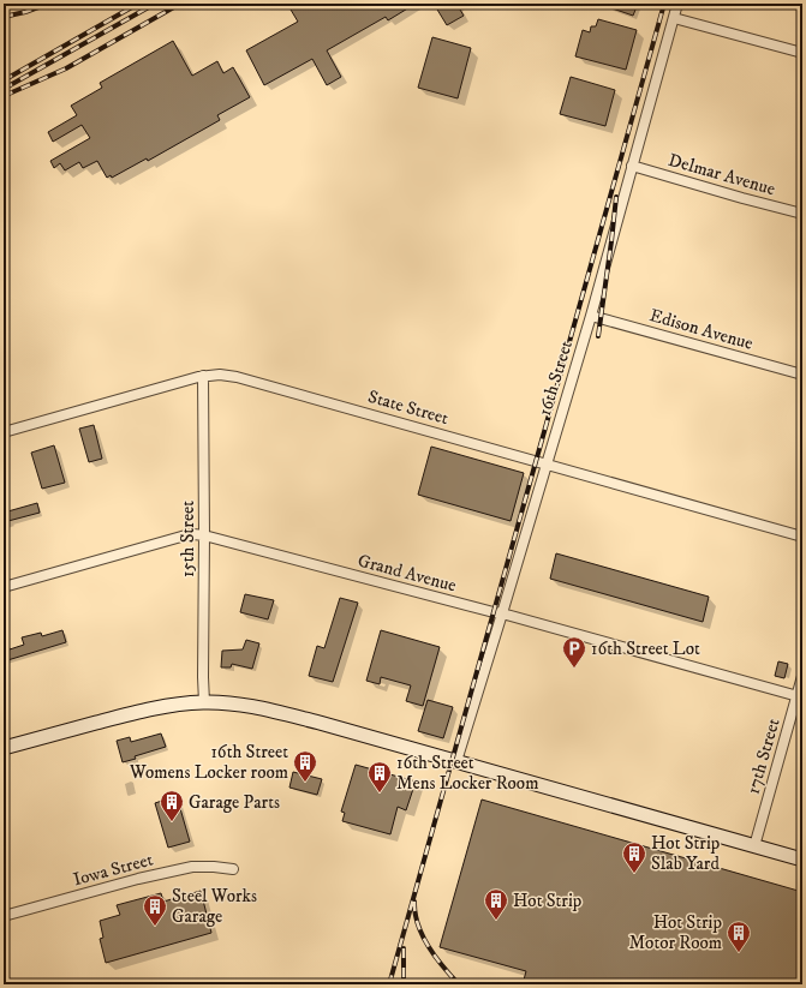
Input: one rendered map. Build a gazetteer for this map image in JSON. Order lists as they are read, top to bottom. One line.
{"streets":{"street":["Delmar Avenue","Edison Avenue","16th Street","State Street","15th Street","Grand Avenue","17th Street","Iowa Street"]},"crossings":[["Delmar Avenue","16th Street"],["Edison Avenue","16th Street"],["16th Street","State Street"],["16th Street","Grand Avenue"],["State Street","15th Street"],["15th Street","Grand Avenue"],["Grand Avenue","17th Street"]],"places":{"parking":["16th Street Lot"],"building":["16th Street Womens Locker room","16th Street Mens Locker Room","Garage Parts","Hot Strip Slab Yard","Hot Strip","Steel Works Garage","Hot Strip Motor Room"]}}
